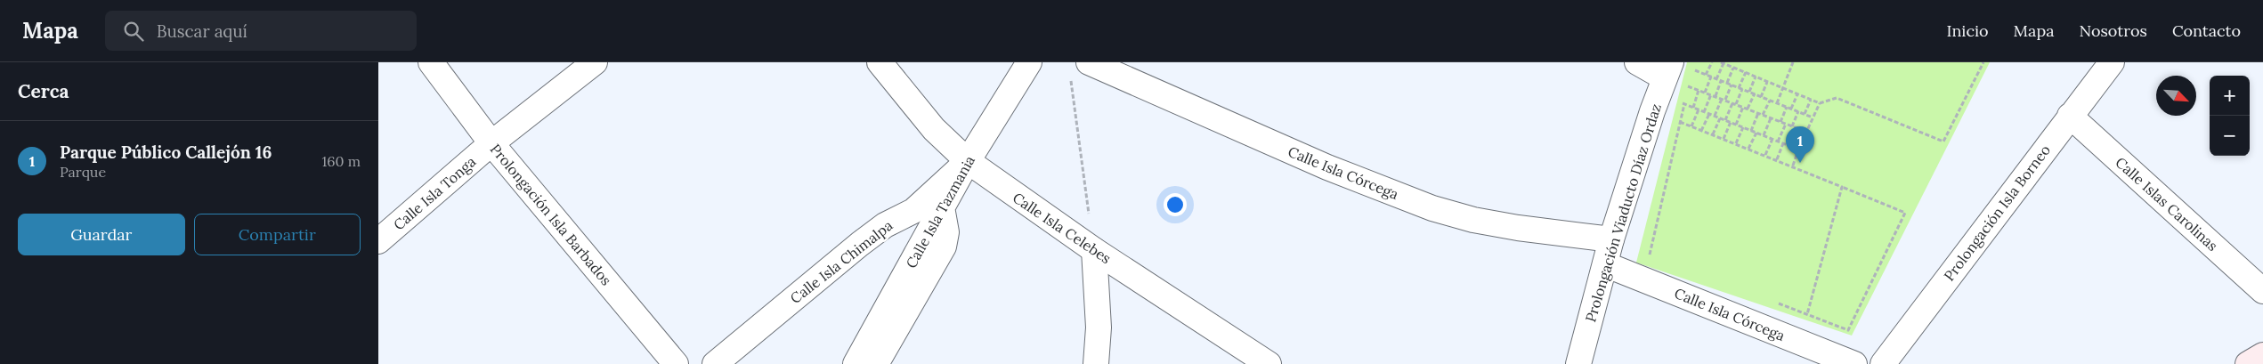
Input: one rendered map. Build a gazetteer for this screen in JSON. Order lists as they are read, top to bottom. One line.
{"streets":{"street":["Calle Isla Córcega","Calle Isla Tonga","Calle Islas Carolinas","Calle Isla Tazmania","Prolongación Viaducto Díaz Ordaz","Prolongación Isla Borneo","Prolongación Isla Barbados","Calle Isla Celebes","Calle Isla Chimalpa"]},"crossings":[["Calle Isla Córcega","Prolongación Viaducto Díaz Ordaz"],["Calle Isla Tonga","Prolongación Isla Barbados"],["Calle Islas Carolinas","Prolongación Isla Borneo"],["Calle Isla Tazmania","Calle Isla Celebes"],["Calle Isla Tazmania","Calle Isla Chimalpa"],["Calle Isla Celebes","Calle Isla Chimalpa"]],"north":"bottom right","page":{"header":"Mapa","search":"Buscar aquí","nav":["Inicio","Mapa","Nosotros","Contacto"],"heading":"Cerca","map_buttons":["+","−"],"list":[{"mark":"1","name":"Parque Público Callejón 16","note":"Parque","value":"160 m"}],"pins":"1","buttons":["Guardar","Compartir"]}}
